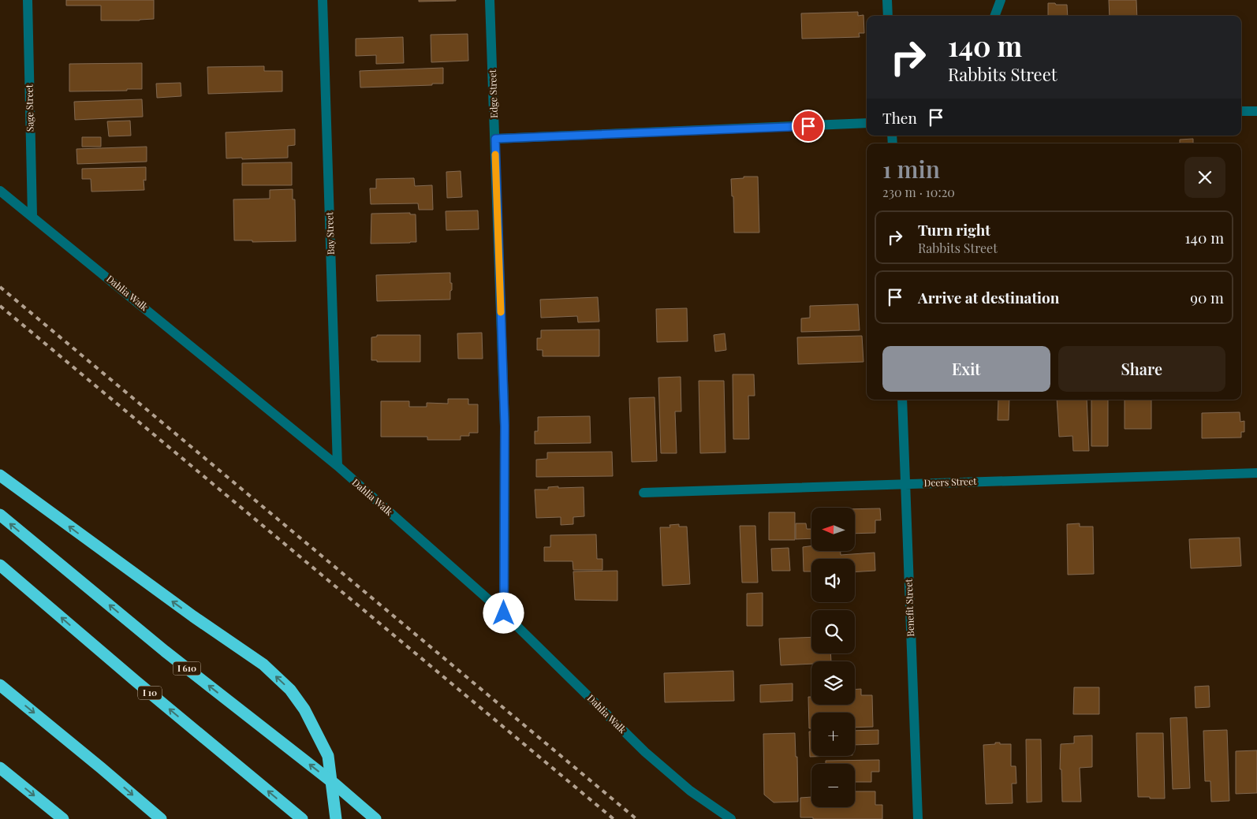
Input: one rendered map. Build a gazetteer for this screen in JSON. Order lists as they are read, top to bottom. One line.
{"streets":{"highway":["I 610","I 10"],"street":["Edge Street","Sage Street","Bay Street","Dahlia Walk","Deers Street","Benefit Street"]},"crossings":[["Edge Street","Dahlia Walk"],["Sage Street","Dahlia Walk"],["Bay Street","Dahlia Walk"],["Deers Street","Benefit Street"]],"north":"left","page":{"turn":["140 m","Rabbits Street"],"then":"Then","heading":["1 min","230 m · 10:20"],"list":[{"name":"Turn right","note":"Rabbits Street","value":"140 m"},{"name":"Arrive at destination","value":"90 m"}],"buttons":["Exit","Share"],"map_buttons":["+","−"]}}
